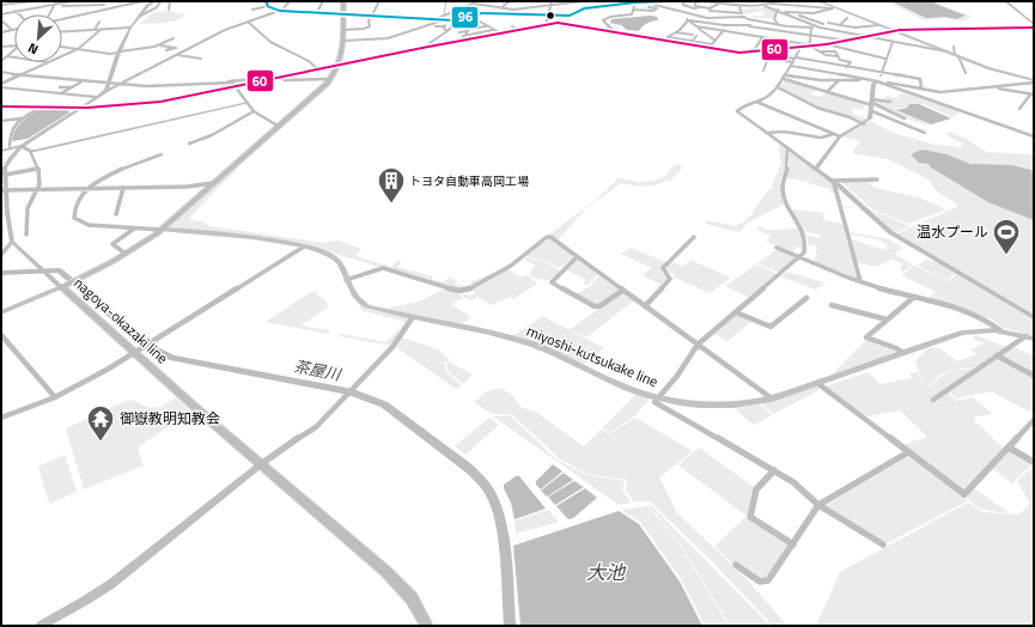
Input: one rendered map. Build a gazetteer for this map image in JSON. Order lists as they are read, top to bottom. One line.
{"streets":{"main road":["nagoya-okazaki line","miyoshi-kutsukake line"]},"crossings":[["nagoya-okazaki line","miyoshi-kutsukake line"]],"water":["茶屋川","大池"],"places":{"building":["トヨタ自動車高岡工場"],"sports":["温水プール"],"temple":["御嶽教明知教会"]},"lines":["transit line 96","transit line 60"],"north":"bottom left"}
